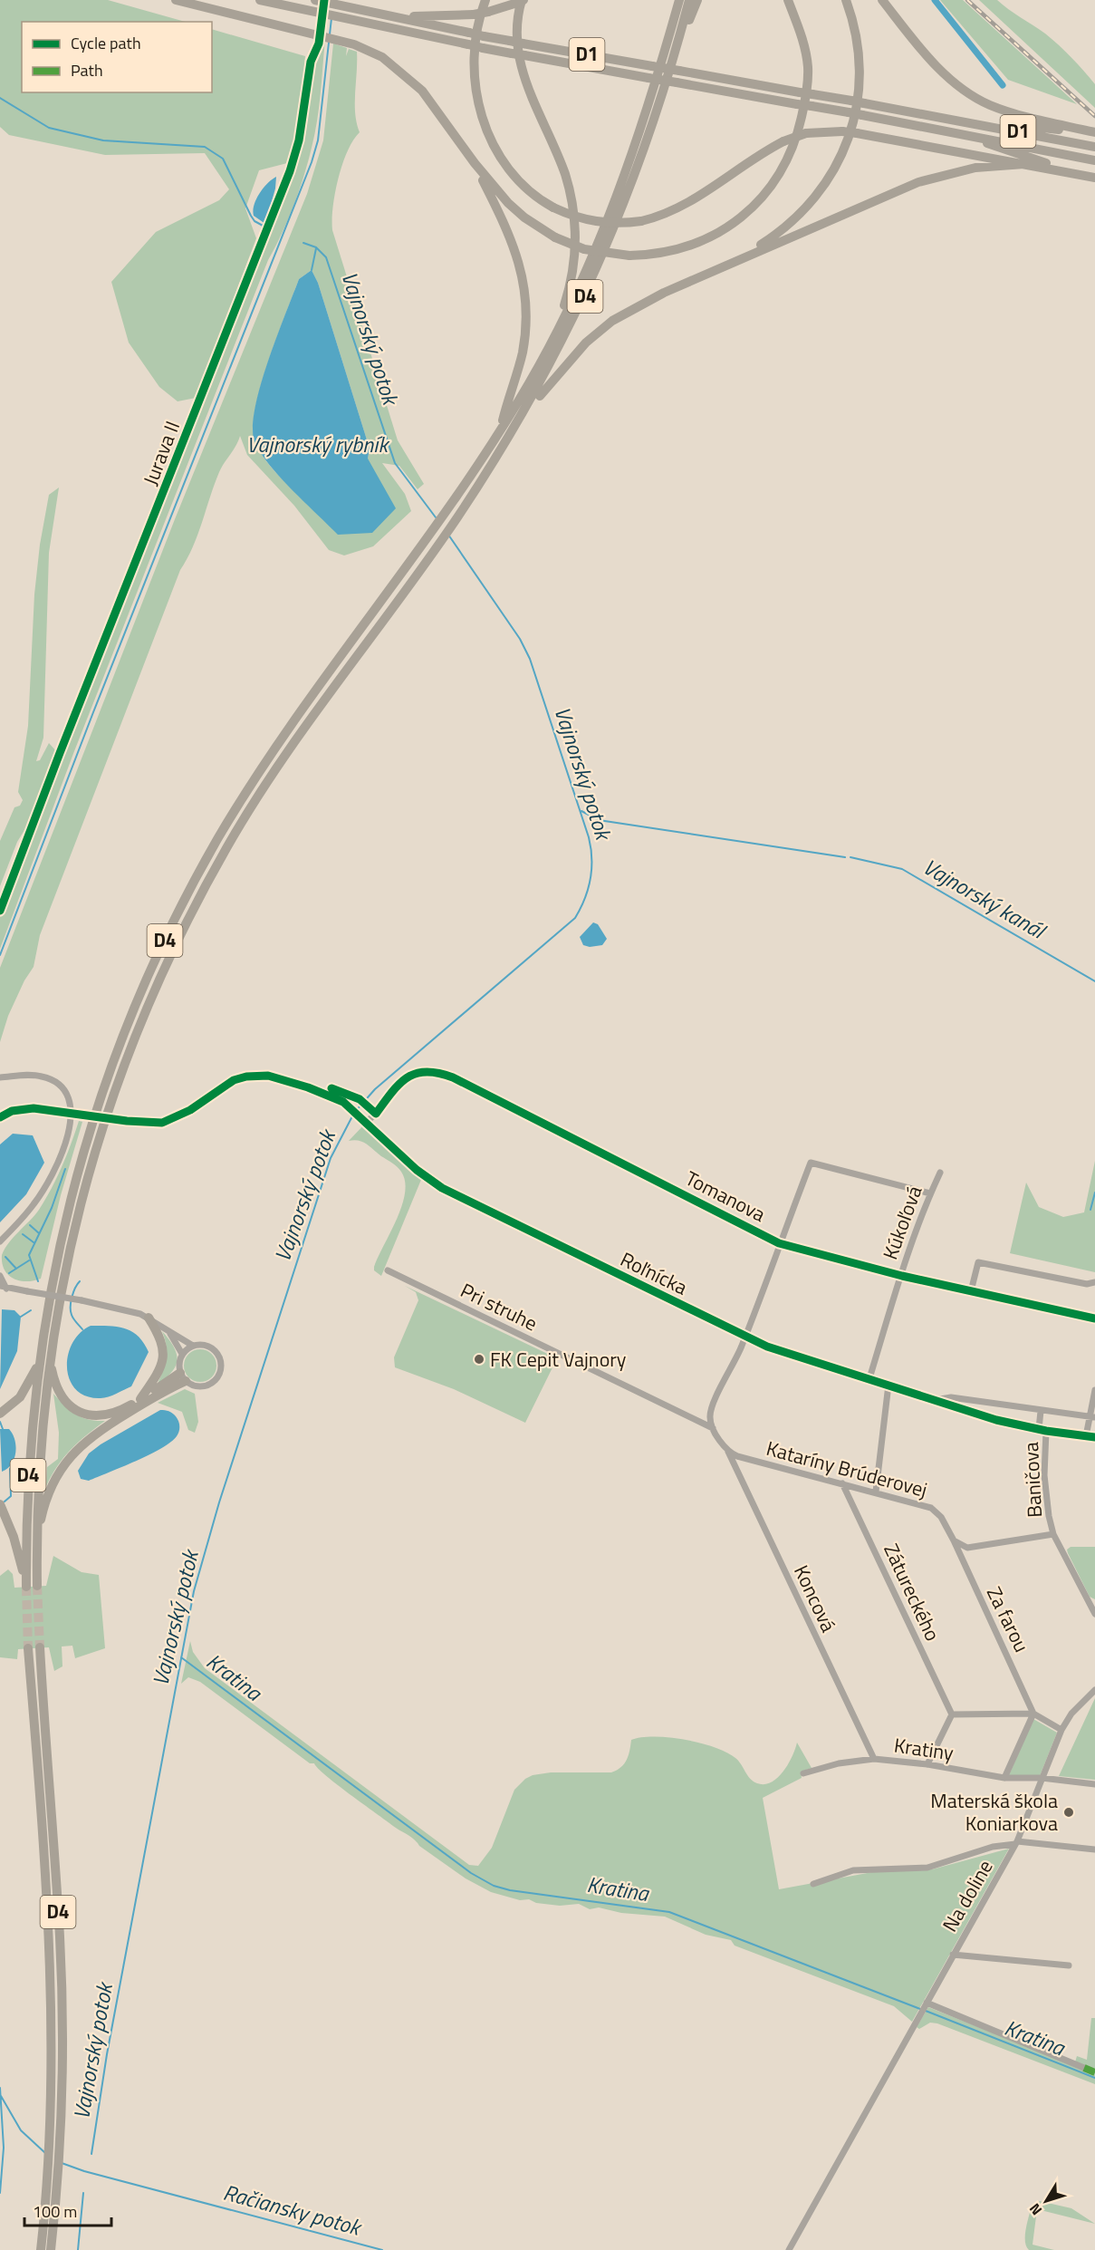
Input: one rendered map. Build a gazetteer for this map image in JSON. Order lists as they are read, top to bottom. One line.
{"streets":{"highway":["D1","D4"],"street":["Tomanova","Kúkoľová","Roľnícka","Pri struhe","Kataríny Brúderovej","Baničova","Zátureckého","Koncová","Za farou","Kratiny","Na doline"],"cycle path":["Jurava II"]},"crossings":[["Tomanova","Kúkoľová"],["Tomanova","Roľnícka"],["Kúkoľová","Roľnícka"],["Roľnícka","Baničova"],["Kataríny Brúderovej","Zátureckého"],["Kataríny Brúderovej","Koncová"],["Kataríny Brúderovej","Za farou"],["Koncová","Kratiny"],["Kratiny","Na doline"]],"water":["Vajnorský potok","Vajnorský rybník","Vajnorský kanál","Kratina","Račiansky potok"],"places":["FK Cepit Vajnory","Materská škola Koniarkova"],"legend":["Cycle path","Path"],"scale_bar":"100 m","north":"bottom left"}
